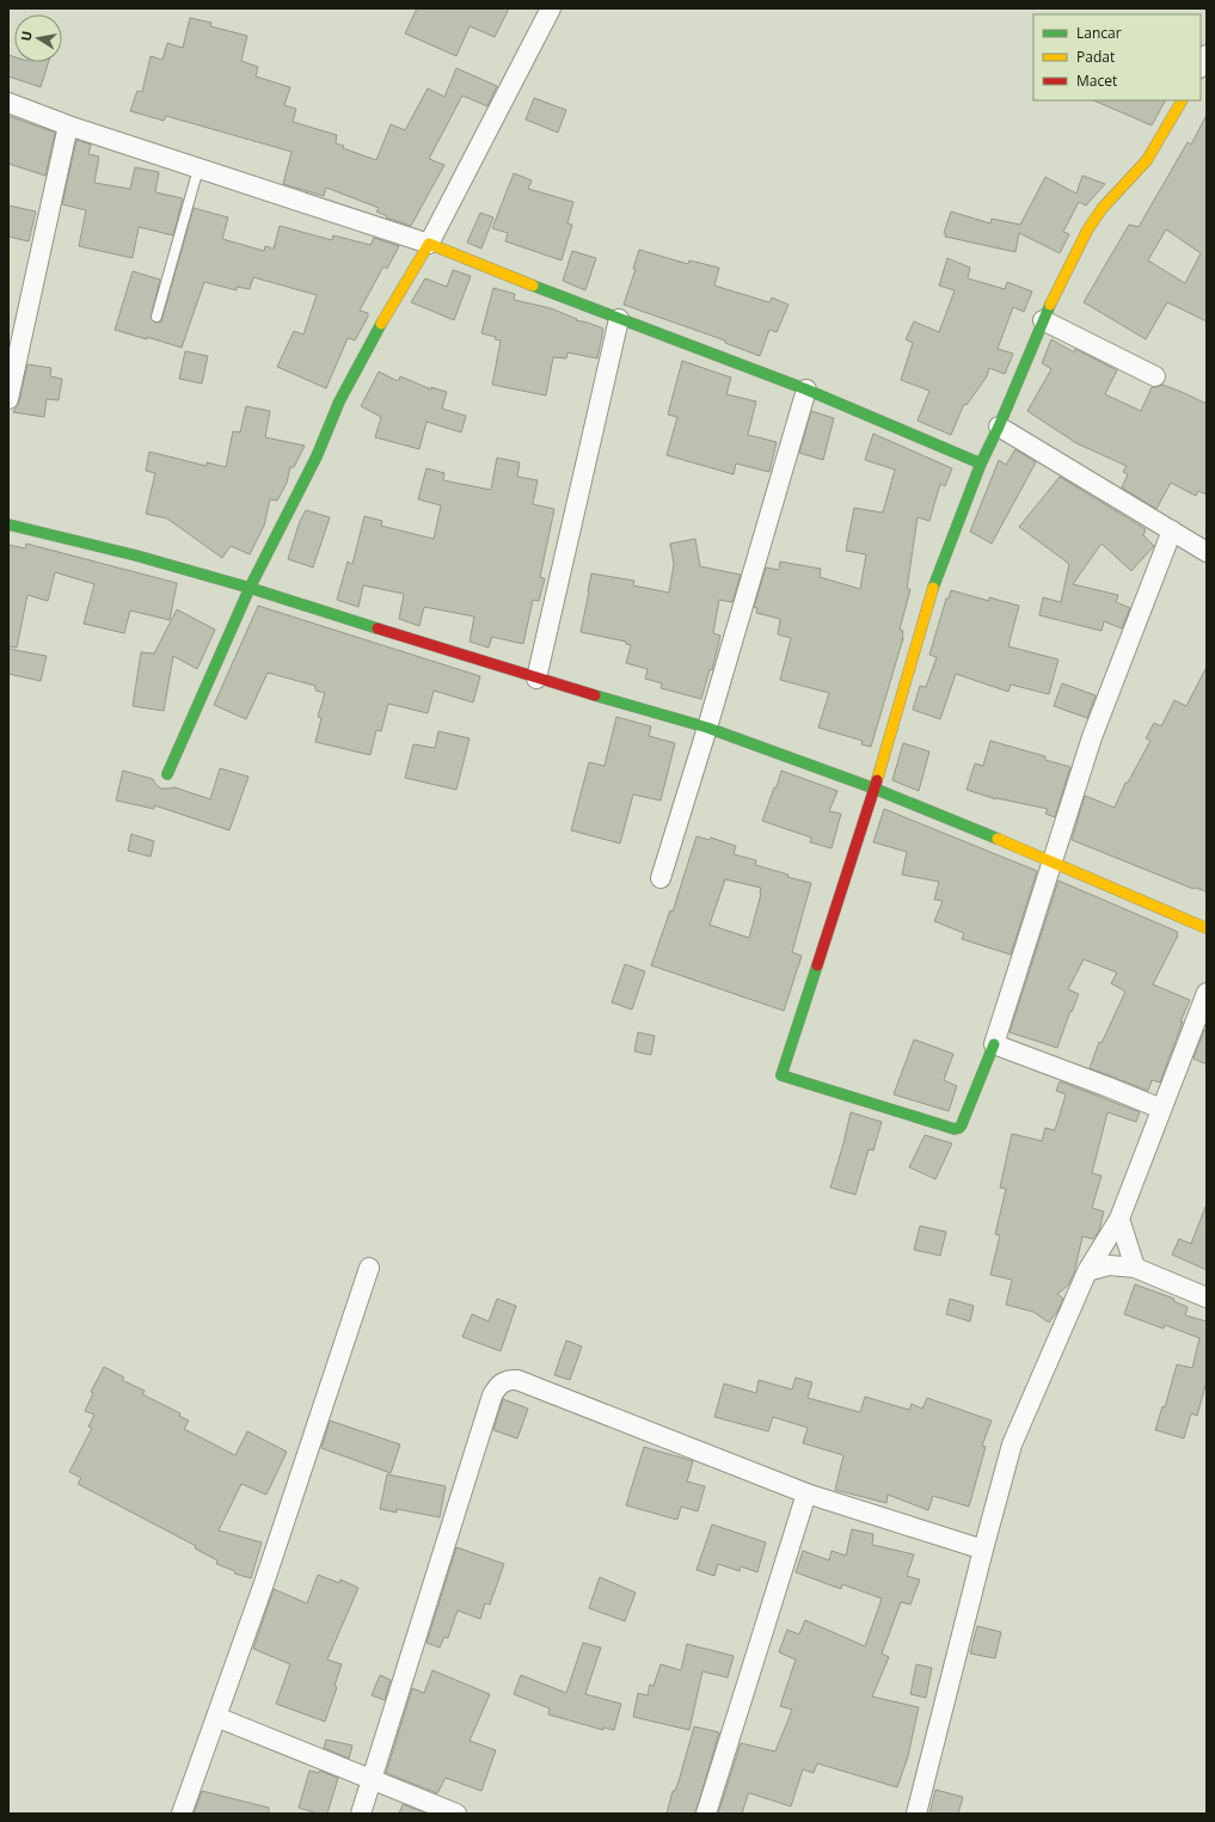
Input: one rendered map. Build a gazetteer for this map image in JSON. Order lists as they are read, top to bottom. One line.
{"legend":["Lancar","Padat","Macet"],"north":"left"}
